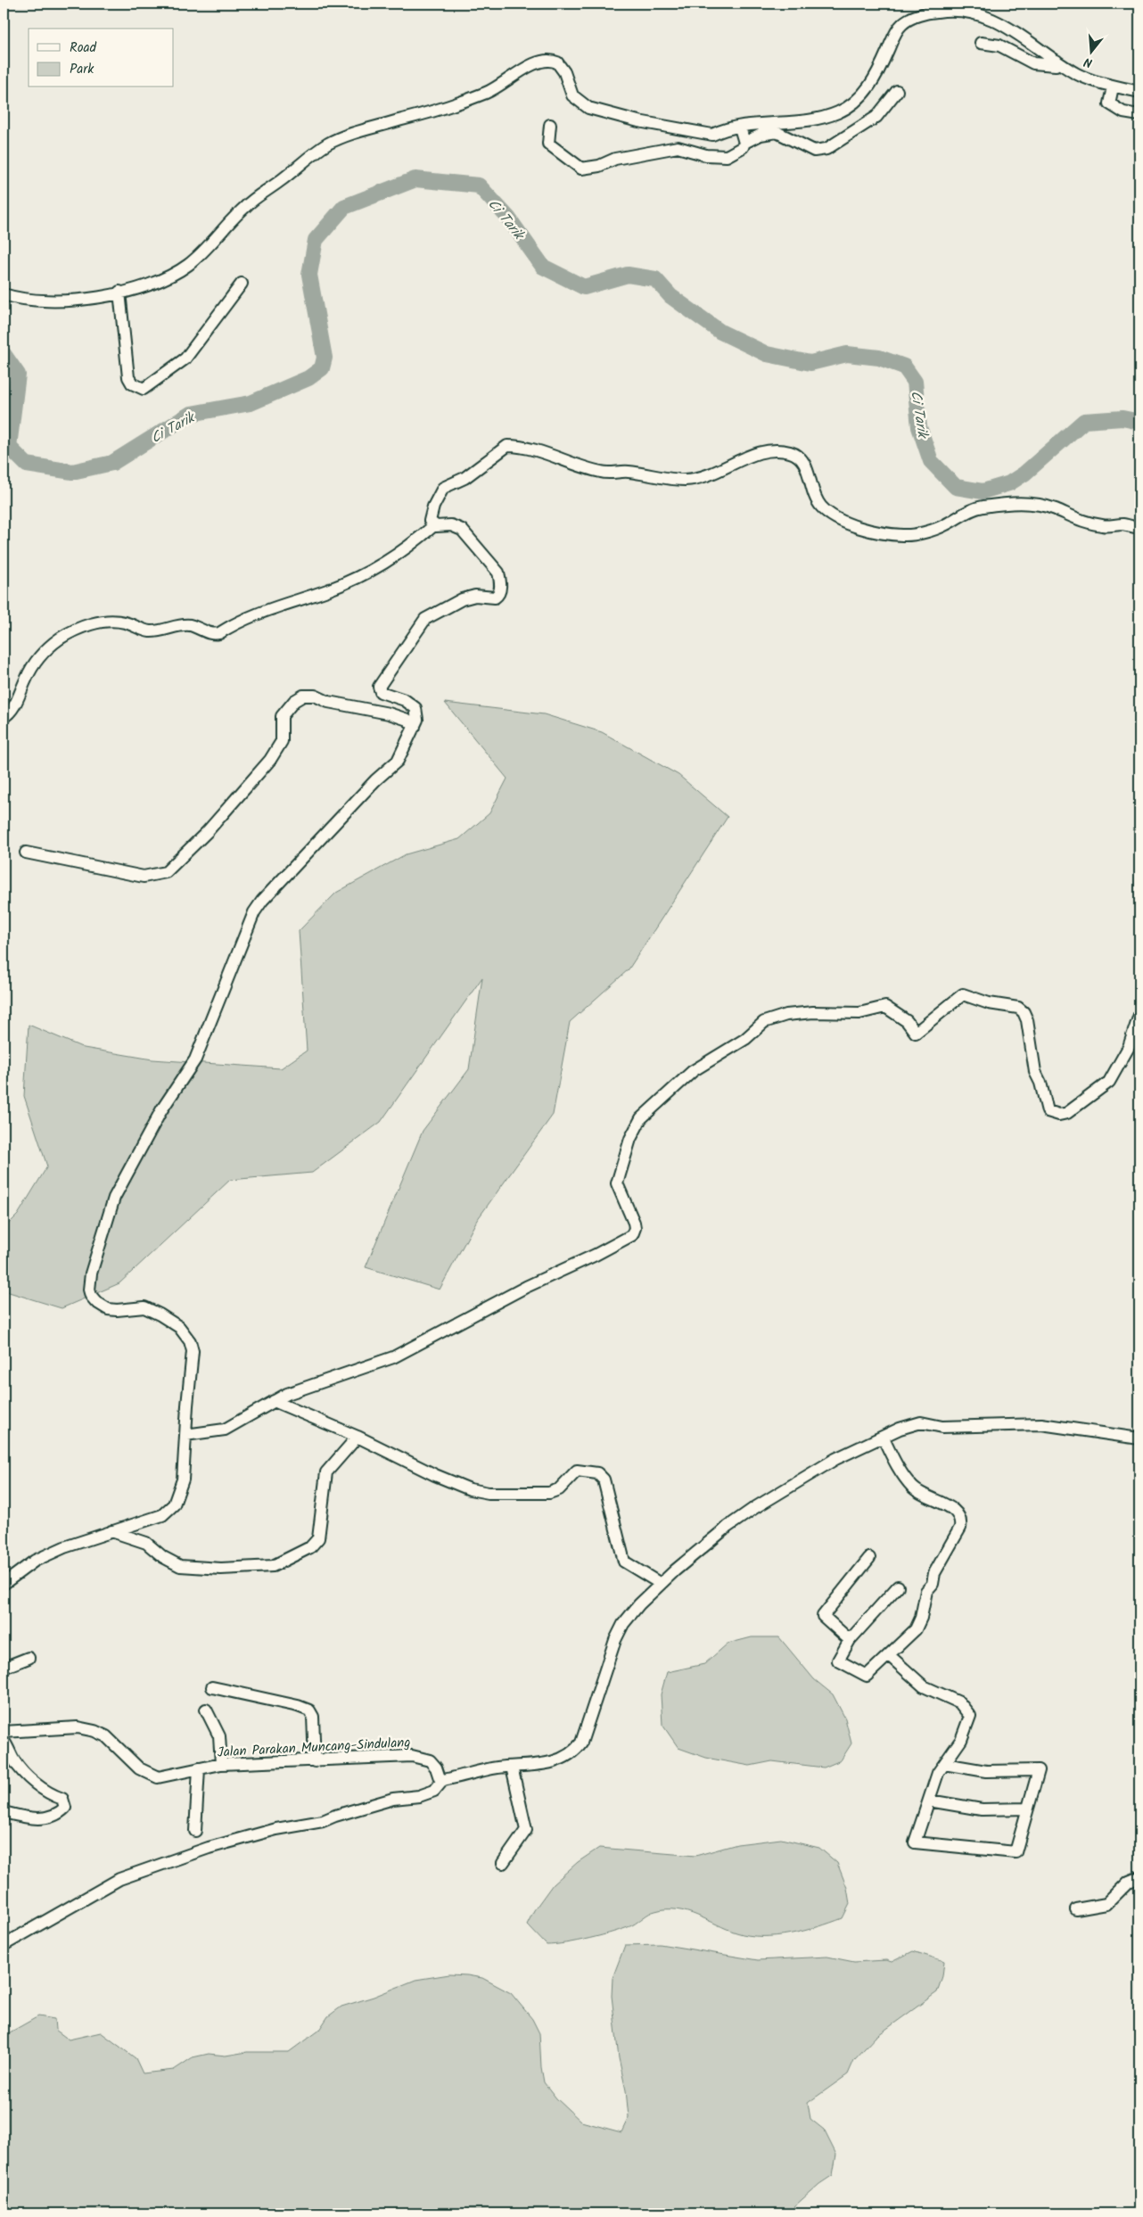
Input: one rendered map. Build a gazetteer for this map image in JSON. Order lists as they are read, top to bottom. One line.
{"streets":{"street":["Jalan Parakan Muncang-Sindulang"]},"water":["Ci Tarik"],"legend":["Road","Park"],"north":"bottom"}
